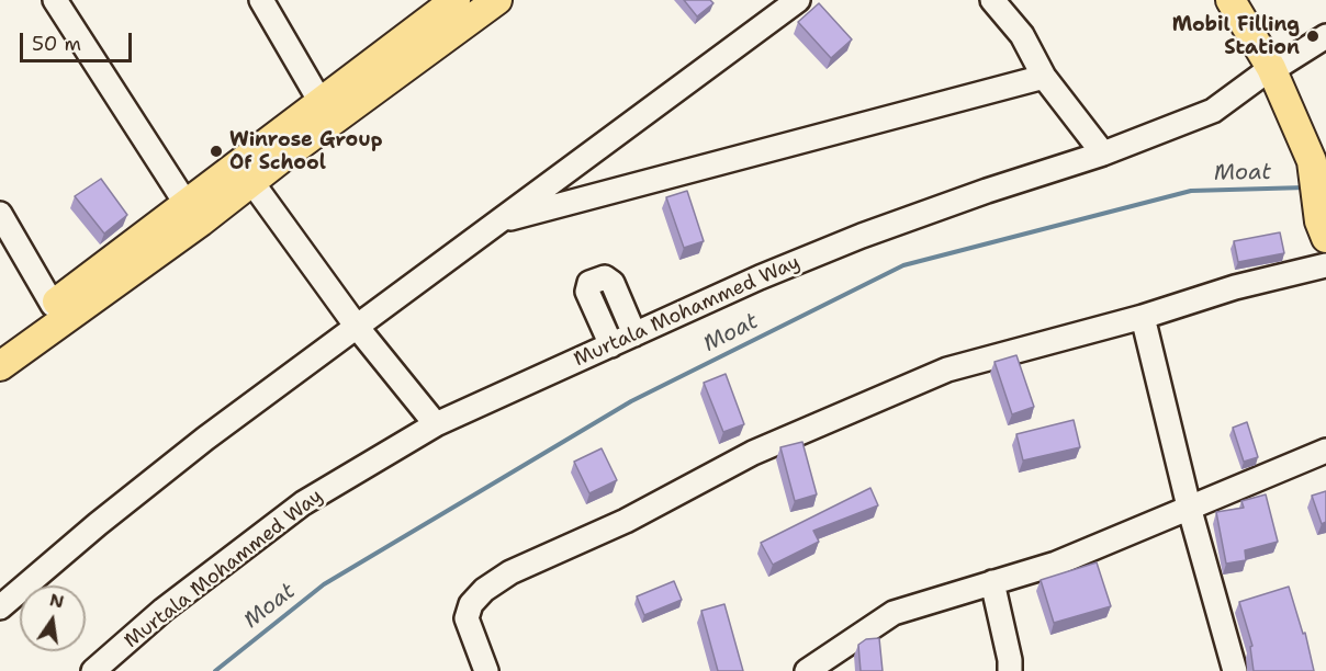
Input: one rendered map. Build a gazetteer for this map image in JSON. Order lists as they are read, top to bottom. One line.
{"streets":{"street":["Murtala Mohammed Way"]},"water":["Moat"],"places":["Mobil Filling Station","Winrose Group Of School"],"scale_bar":"50 m","north":"top"}
